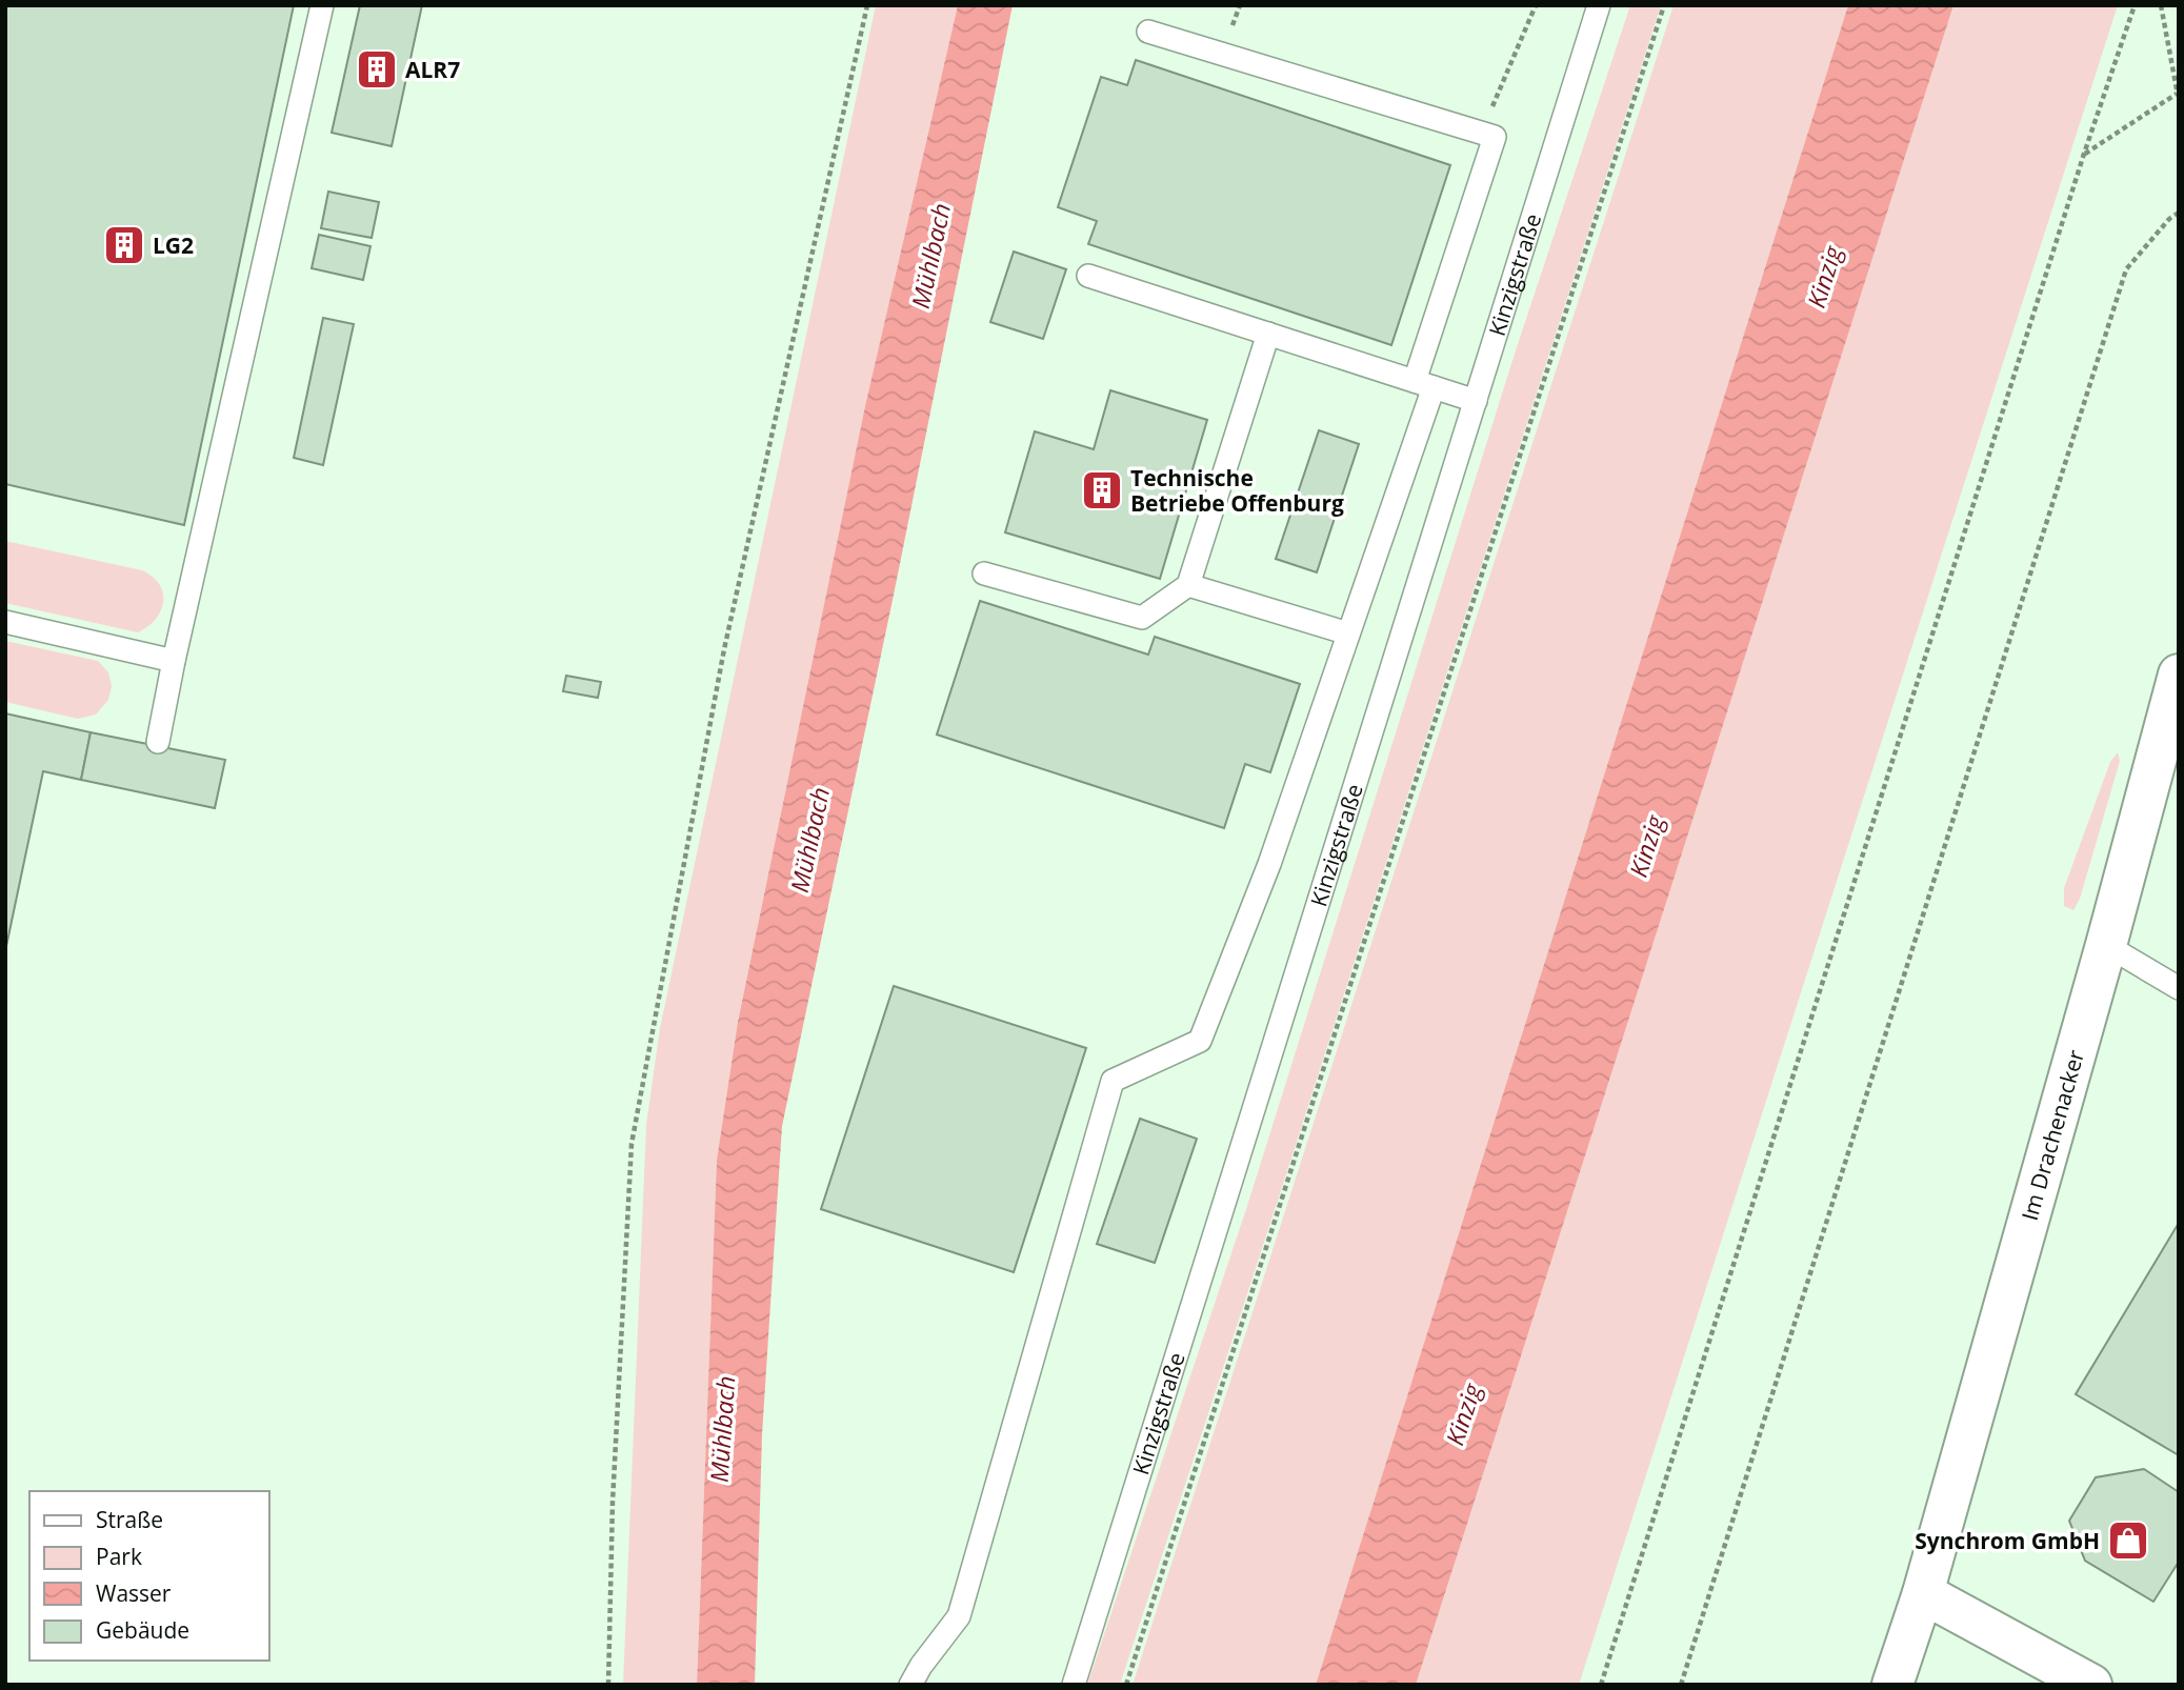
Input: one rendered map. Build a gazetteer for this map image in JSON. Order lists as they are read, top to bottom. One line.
{"streets":{"street":["Im Drachenacker"],"lane":["Kinzigstraße"]},"water":["Mühlbach","Kinzig"],"places":{"building":["ALR7","LG2","Technische Betriebe Offenburg"],"shop":["Synchrom GmbH"]},"legend":["Straße","Park","Wasser","Gebäude"]}
